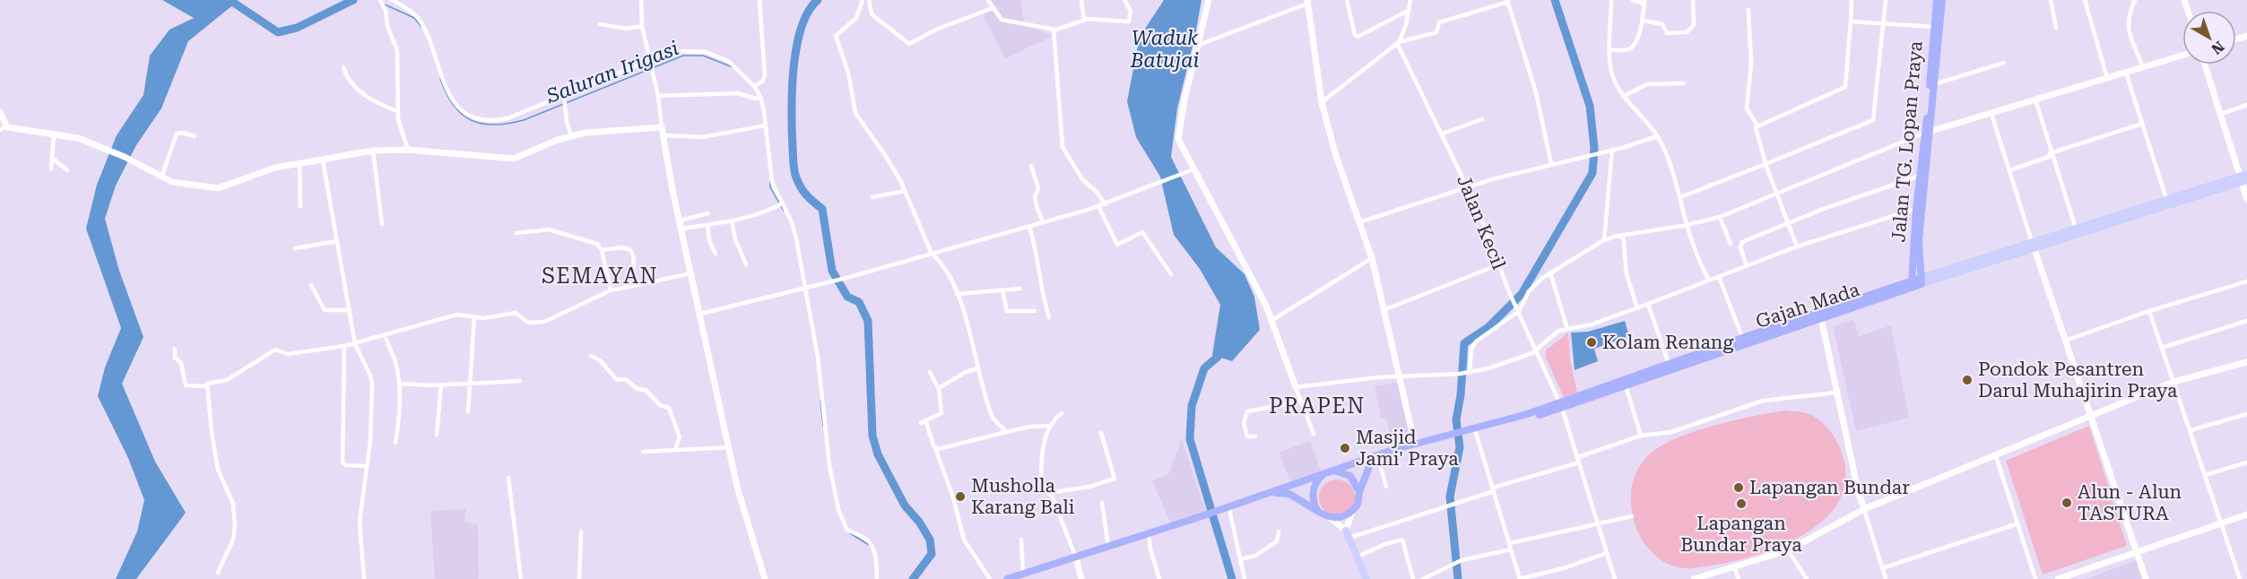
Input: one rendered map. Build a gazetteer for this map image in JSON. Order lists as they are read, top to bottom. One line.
{"streets":{"highway":["Jalan TG. Lopan Praya","Gajah Mada"],"street":["Jalan Kecil"]},"crossings":[["Jalan TG. Lopan Praya","Gajah Mada"],["Jalan Kecil","Gajah Mada"]],"districts":["SEMAYAN","PRAPEN"],"water":["Waduk Batujai","Saluran Irigasi"],"places":["Kolam Renang","Pondok Pesantren Darul Muhajirin Praya","Masjid Jami' Praya","Lapangan Bundar","Musholla Karang Bali","Alun - Alun TASTURA","Lapangan Bundar Praya"],"north":"bottom right"}
